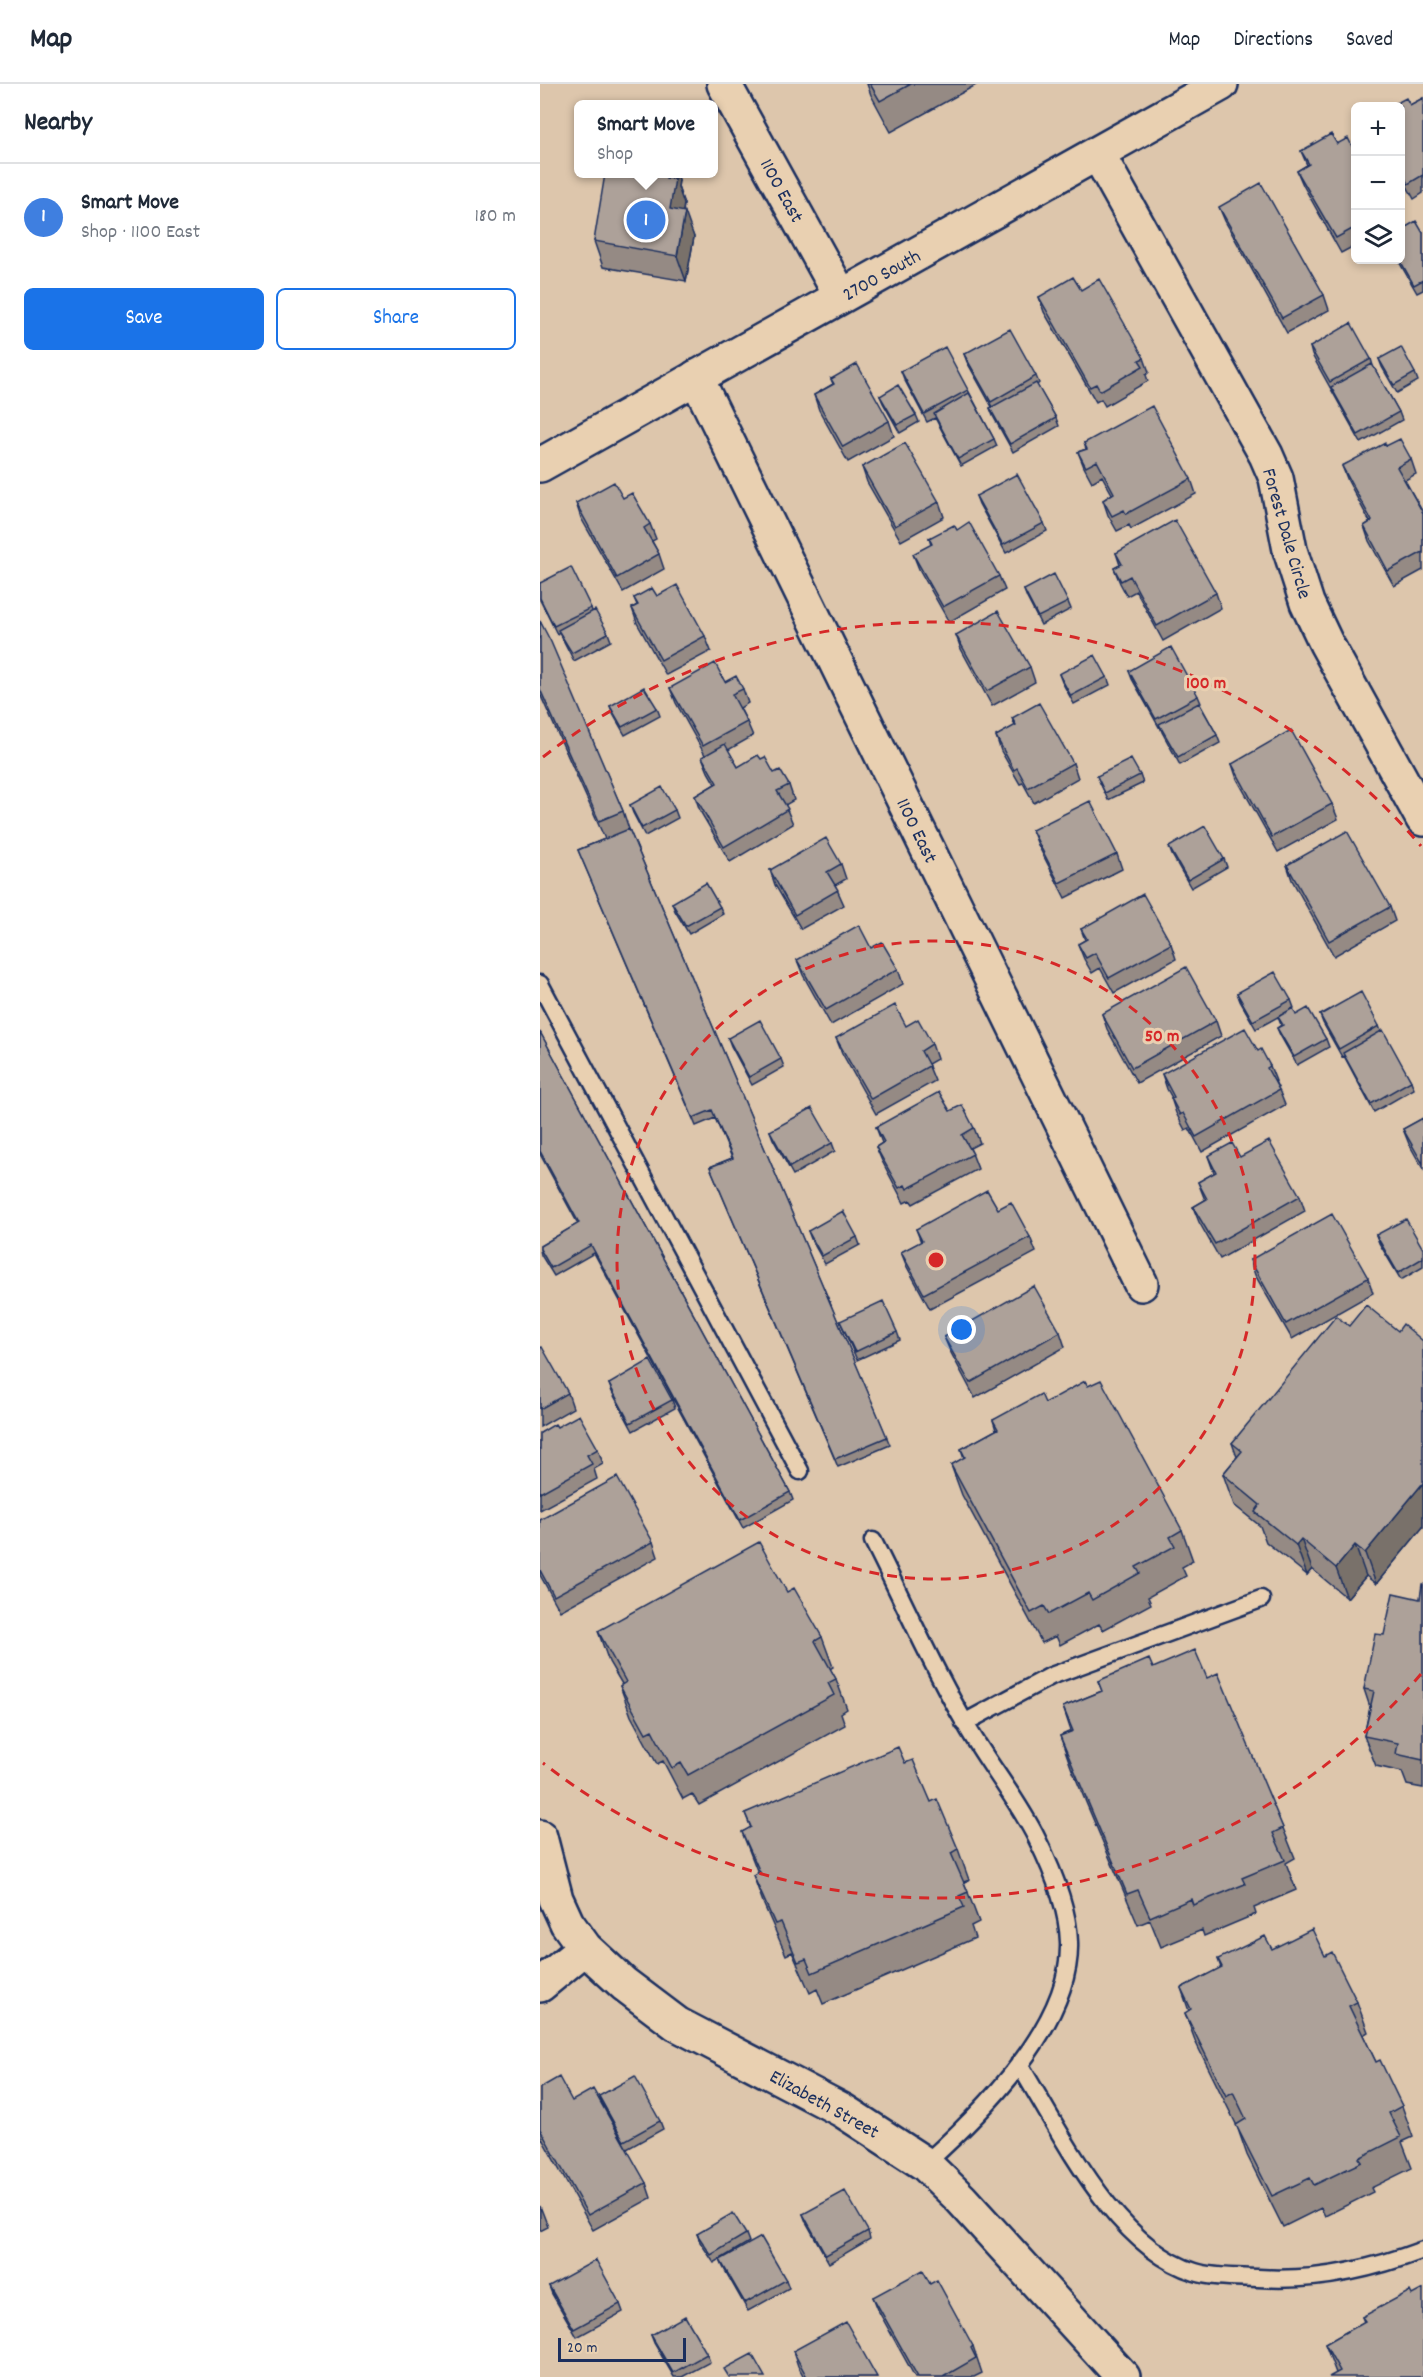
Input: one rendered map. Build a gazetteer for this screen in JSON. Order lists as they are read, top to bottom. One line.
{"streets":{"street":["1100 East","2700 South","Forest Dale Circle","Elizabeth Street"]},"crossings":[["1100 East","2700 South"],["2700 South","Forest Dale Circle"]],"scale_bar":"20 m","page":{"header":"Map","nav":["Map","Directions","Saved"],"heading":"Nearby","popup":["Smart Move","Shop"],"map_buttons":["+","−"],"list":[{"mark":"1","name":"Smart Move","note":"Shop · 1100 East","value":"180 m"}],"pins":"1","buttons":["Save","Share"],"scale":"20 m"},"rings":["100 m","50 m"]}
